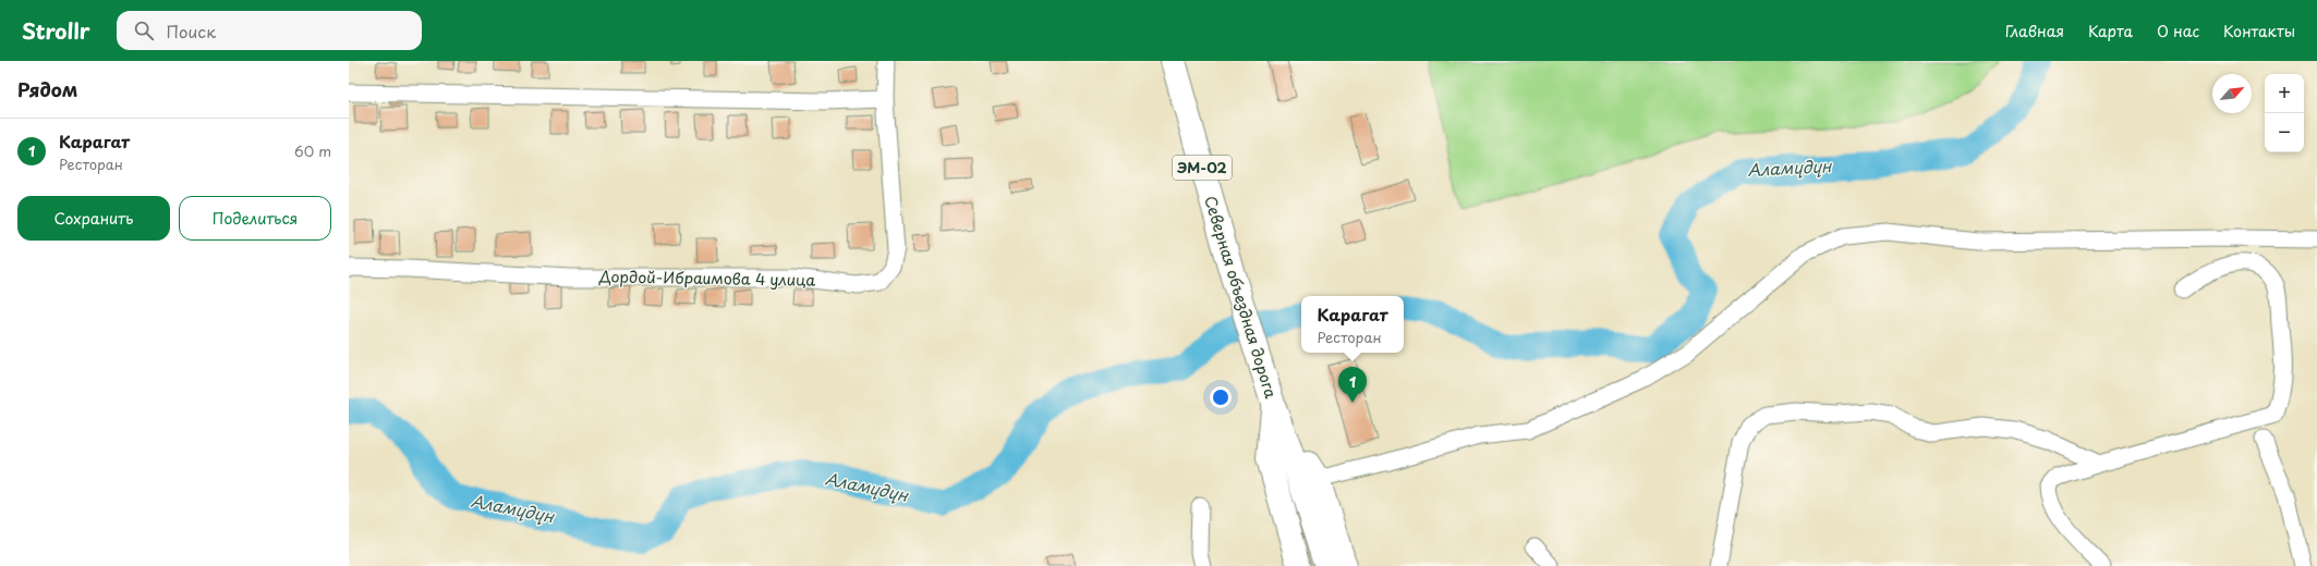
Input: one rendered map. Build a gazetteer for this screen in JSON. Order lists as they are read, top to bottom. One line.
{"streets":{"highway":["ЭМ-02","Северная объездная дорога"],"street":["Дордой-Ибраимова 4 улица"]},"water":["Аламүдүн"],"north":"top right","page":{"header":"Strollr","search":"Поиск","nav":["Главная","Карта","О нас","Контакты"],"heading":"Рядом","map_buttons":["+","−"],"list":[{"mark":"1","name":"Карагат","note":"Ресторан","value":"60 m"}],"buttons":["Сохранить","Поделиться"],"popup":["Карагат","Ресторан"],"pins":"1"}}
